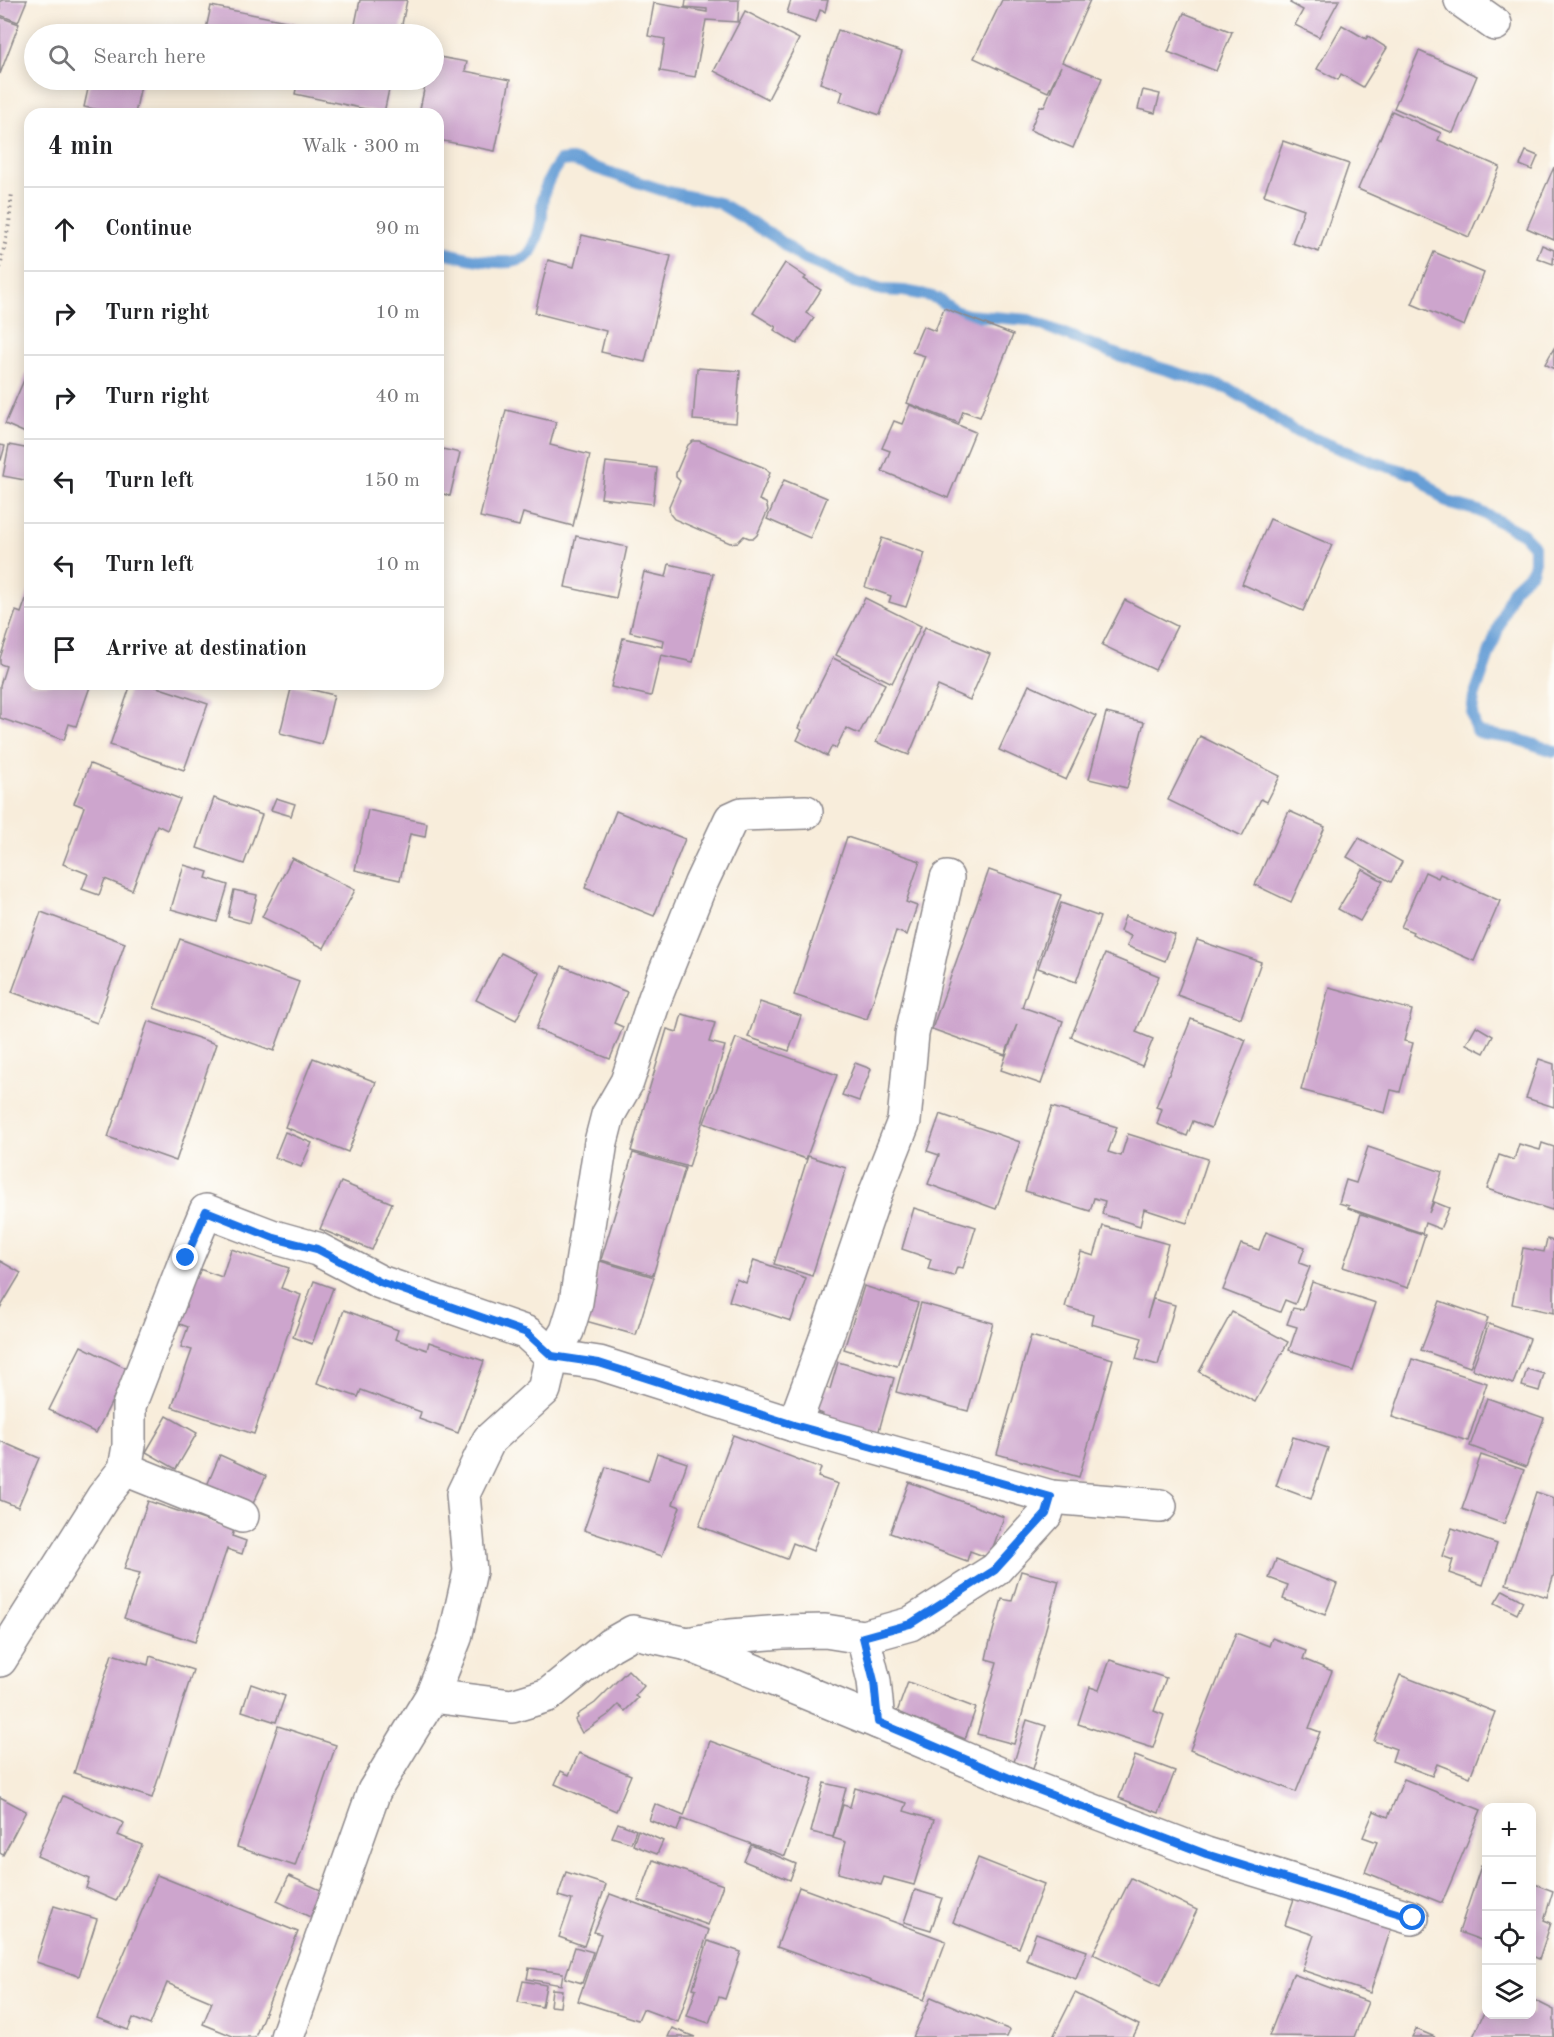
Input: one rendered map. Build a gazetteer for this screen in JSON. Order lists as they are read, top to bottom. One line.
{"page":{"search":"Search here","heading":["4 min","Walk · 300 m"],"list":[["Continue","90 m"],["Turn right","10 m"],["Turn right","40 m"],["Turn left","150 m"],["Turn left","10 m"],"Arrive at destination"],"map_buttons":["+","−"]}}
